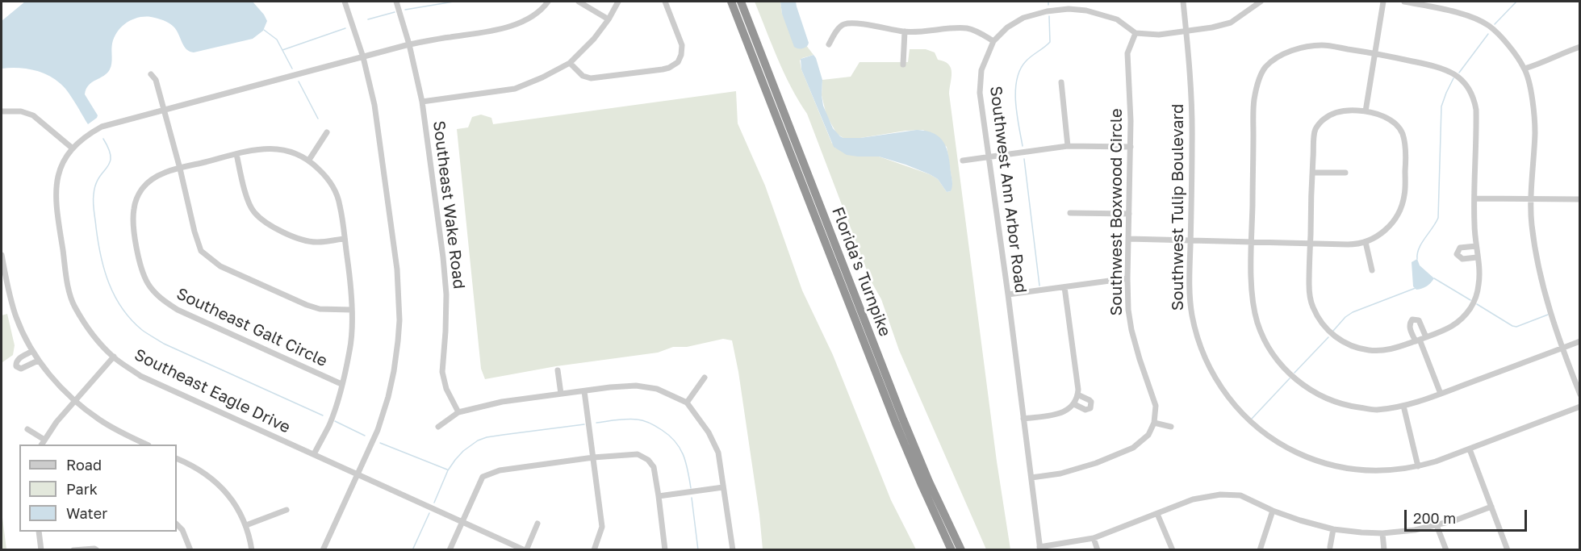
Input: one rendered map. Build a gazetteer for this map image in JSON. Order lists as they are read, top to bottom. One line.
{"streets":{"highway":["Florida's Turnpike"],"street":["Southwest Ann Arbor Road","Southeast Wake Road","Southwest Tulip Boulevard","Southwest Boxwood Circle","Southeast Galt Circle","Southeast Eagle Drive"]},"crossings":[["Southwest Ann Arbor Road","Southwest Tulip Boulevard"],["Southwest Ann Arbor Road","Southwest Boxwood Circle"],["Southeast Wake Road","Southeast Eagle Drive"],["Southeast Galt Circle","Southeast Eagle Drive"]],"legend":["Road","Park","Water"],"scale_bar":"200 m"}
